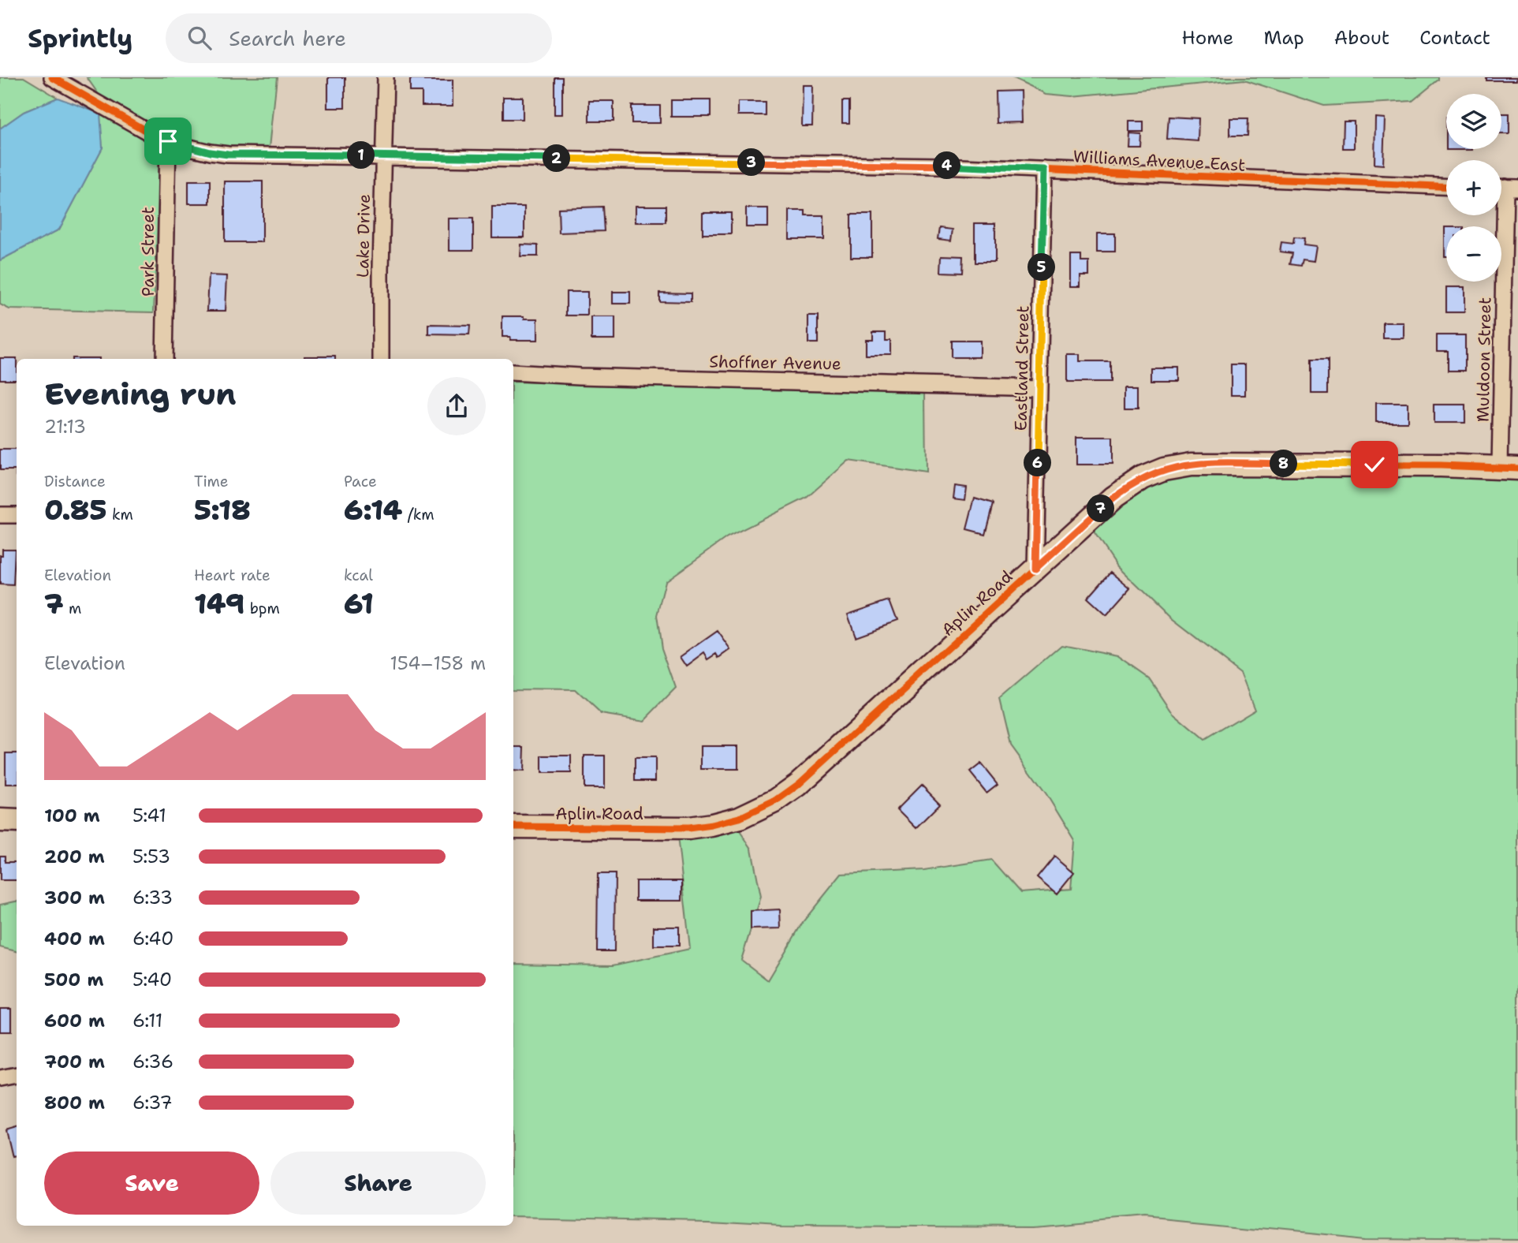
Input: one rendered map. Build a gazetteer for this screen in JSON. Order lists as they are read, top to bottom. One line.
{"streets":{"street":["Williams Avenue East","Lake Drive","Park Street","Muldoon Street","Shoffner Avenue","Eastland Street","Aplin Road"]},"crossings":[["Williams Avenue East","Lake Drive"],["Williams Avenue East","Park Street"],["Williams Avenue East","Eastland Street"],["Muldoon Street","Aplin Road"],["Shoffner Avenue","Eastland Street"],["Eastland Street","Aplin Road"]],"page":{"header":"Sprintly","search":"Search here","nav":["Home","Map","About","Contact"],"map_buttons":["+","−"],"pins":["1","2","3","4","5","6","8","7"],"heading":["Evening run","21:13"],"stats":[["Distance","0.85 km"],["Time","5:18"],["Pace","6:14 /km"],["Elevation","7 m"],["Heart rate","149 bpm"],["kcal","61"]],"chart":["Elevation","154–158 m"],"list":[{"name":"100 m","note":"5:41"},{"name":"200 m","note":"5:53"},{"name":"300 m","note":"6:33"},{"name":"400 m","note":"6:40"},{"name":"500 m","note":"5:40"},{"name":"600 m","note":"6:11"},{"name":"700 m","note":"6:36"},{"name":"800 m","note":"6:37"}],"buttons":["Save","Share"]}}
